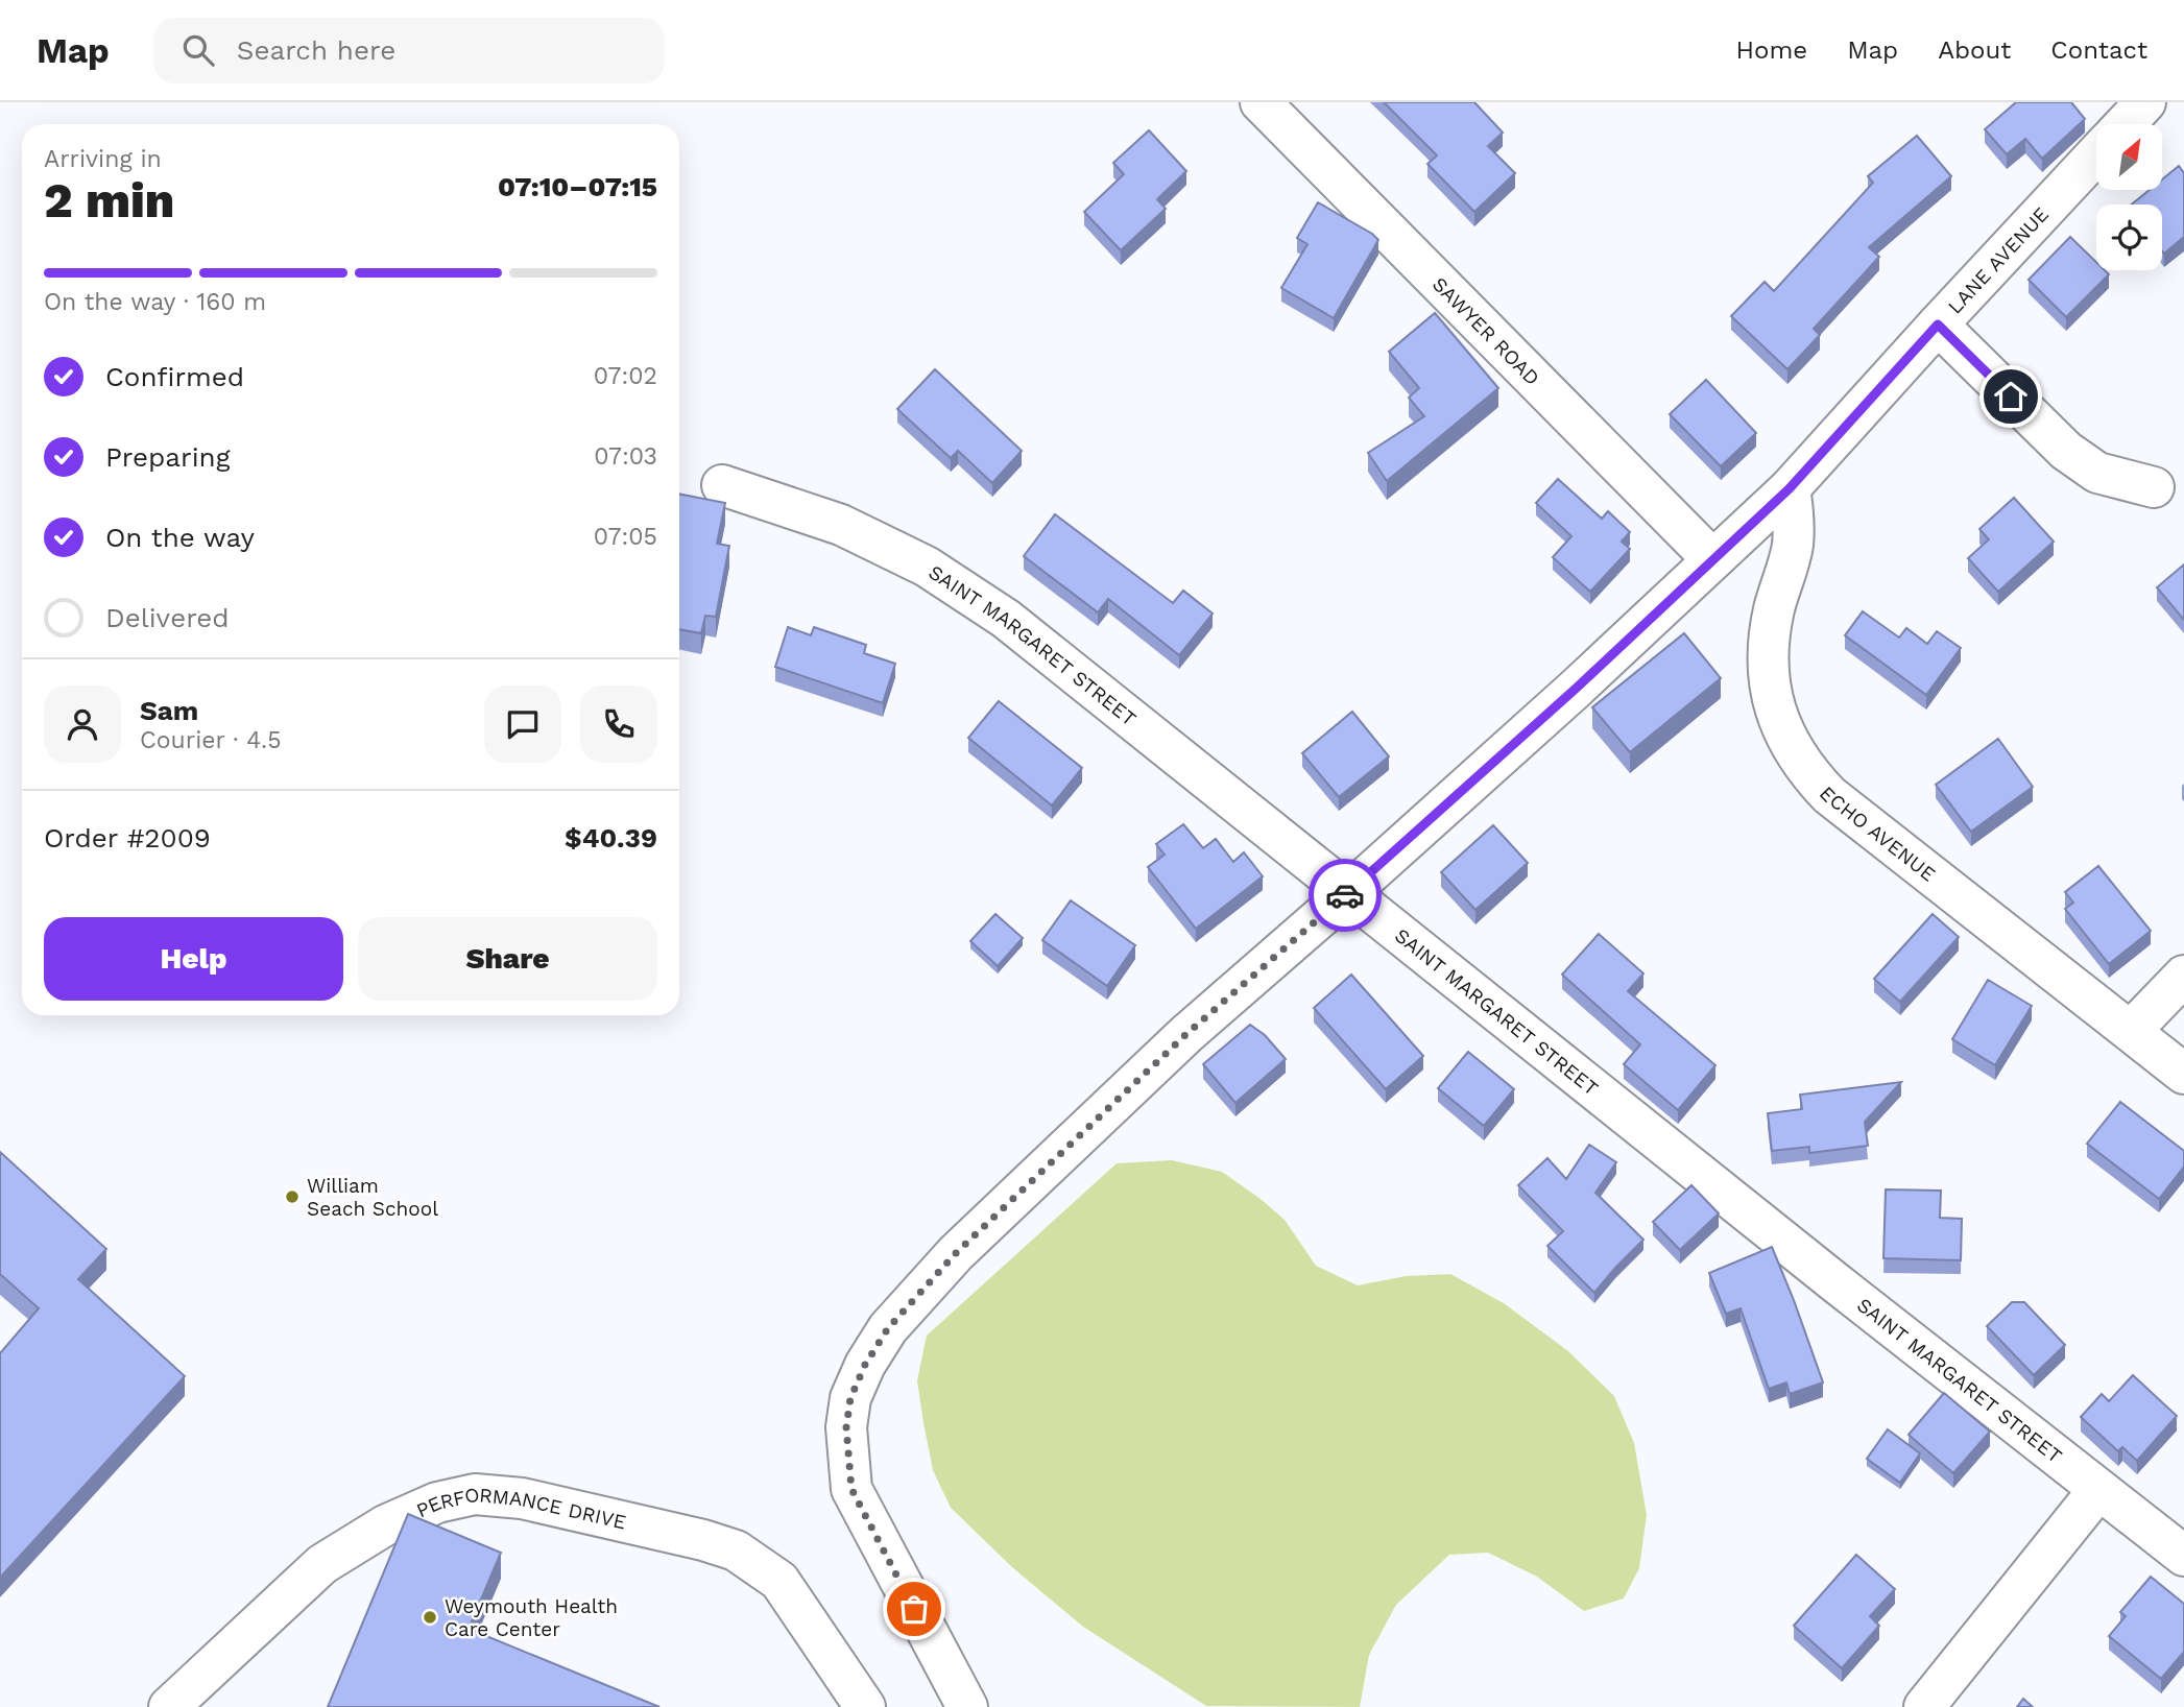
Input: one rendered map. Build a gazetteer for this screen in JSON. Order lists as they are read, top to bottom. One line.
{"streets":{"street":["LANE AVENUE","SAWYER ROAD","SAINT MARGARET STREET","ECHO AVENUE","PERFORMANCE DRIVE"]},"crossings":[["LANE AVENUE","SAWYER ROAD"],["LANE AVENUE","SAINT MARGARET STREET"],["LANE AVENUE","ECHO AVENUE"]],"places":["William Seach School","Weymouth Health Care Center"],"north":"top right","page":{"header":"Map","search":"Search here","nav":["Home","Map","About","Contact"],"heading":["2 min","Arriving in","07:10–07:15"],"panel":["Sam","Courier · 4.5","Order #2009","$40.39"],"bar":"On the way · 160 m","list":[["Confirmed","07:02"],["Preparing","07:03"],["On the way","07:05"],"Delivered"],"buttons":["Help","Share"]}}
